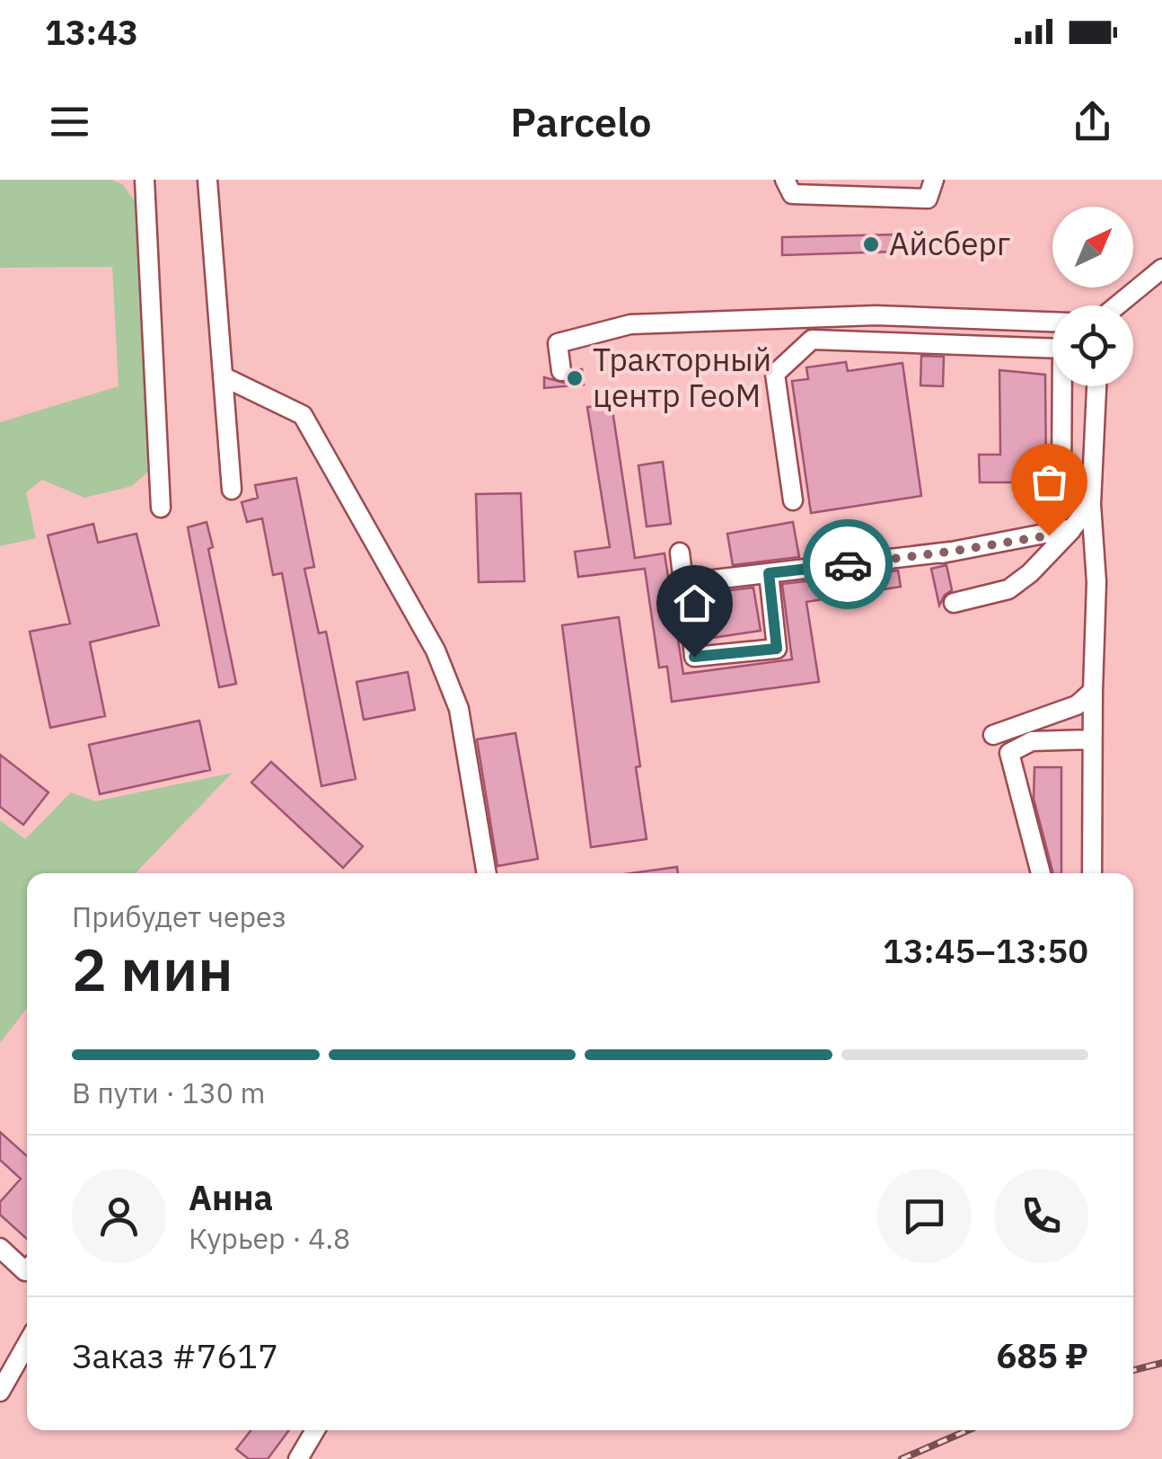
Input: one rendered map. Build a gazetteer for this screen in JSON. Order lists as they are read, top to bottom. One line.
{"places":["Айсберг","Тракторный центр ГеоМ"],"north":"top right","page":{"status":"13:43","header":"Parcelo","heading":["2 мин","Прибудет через","13:45–13:50"],"panel":["Анна","Курьер · 4.8","Заказ #7617","685 ₽"],"bar":"В пути · 130 m"}}
